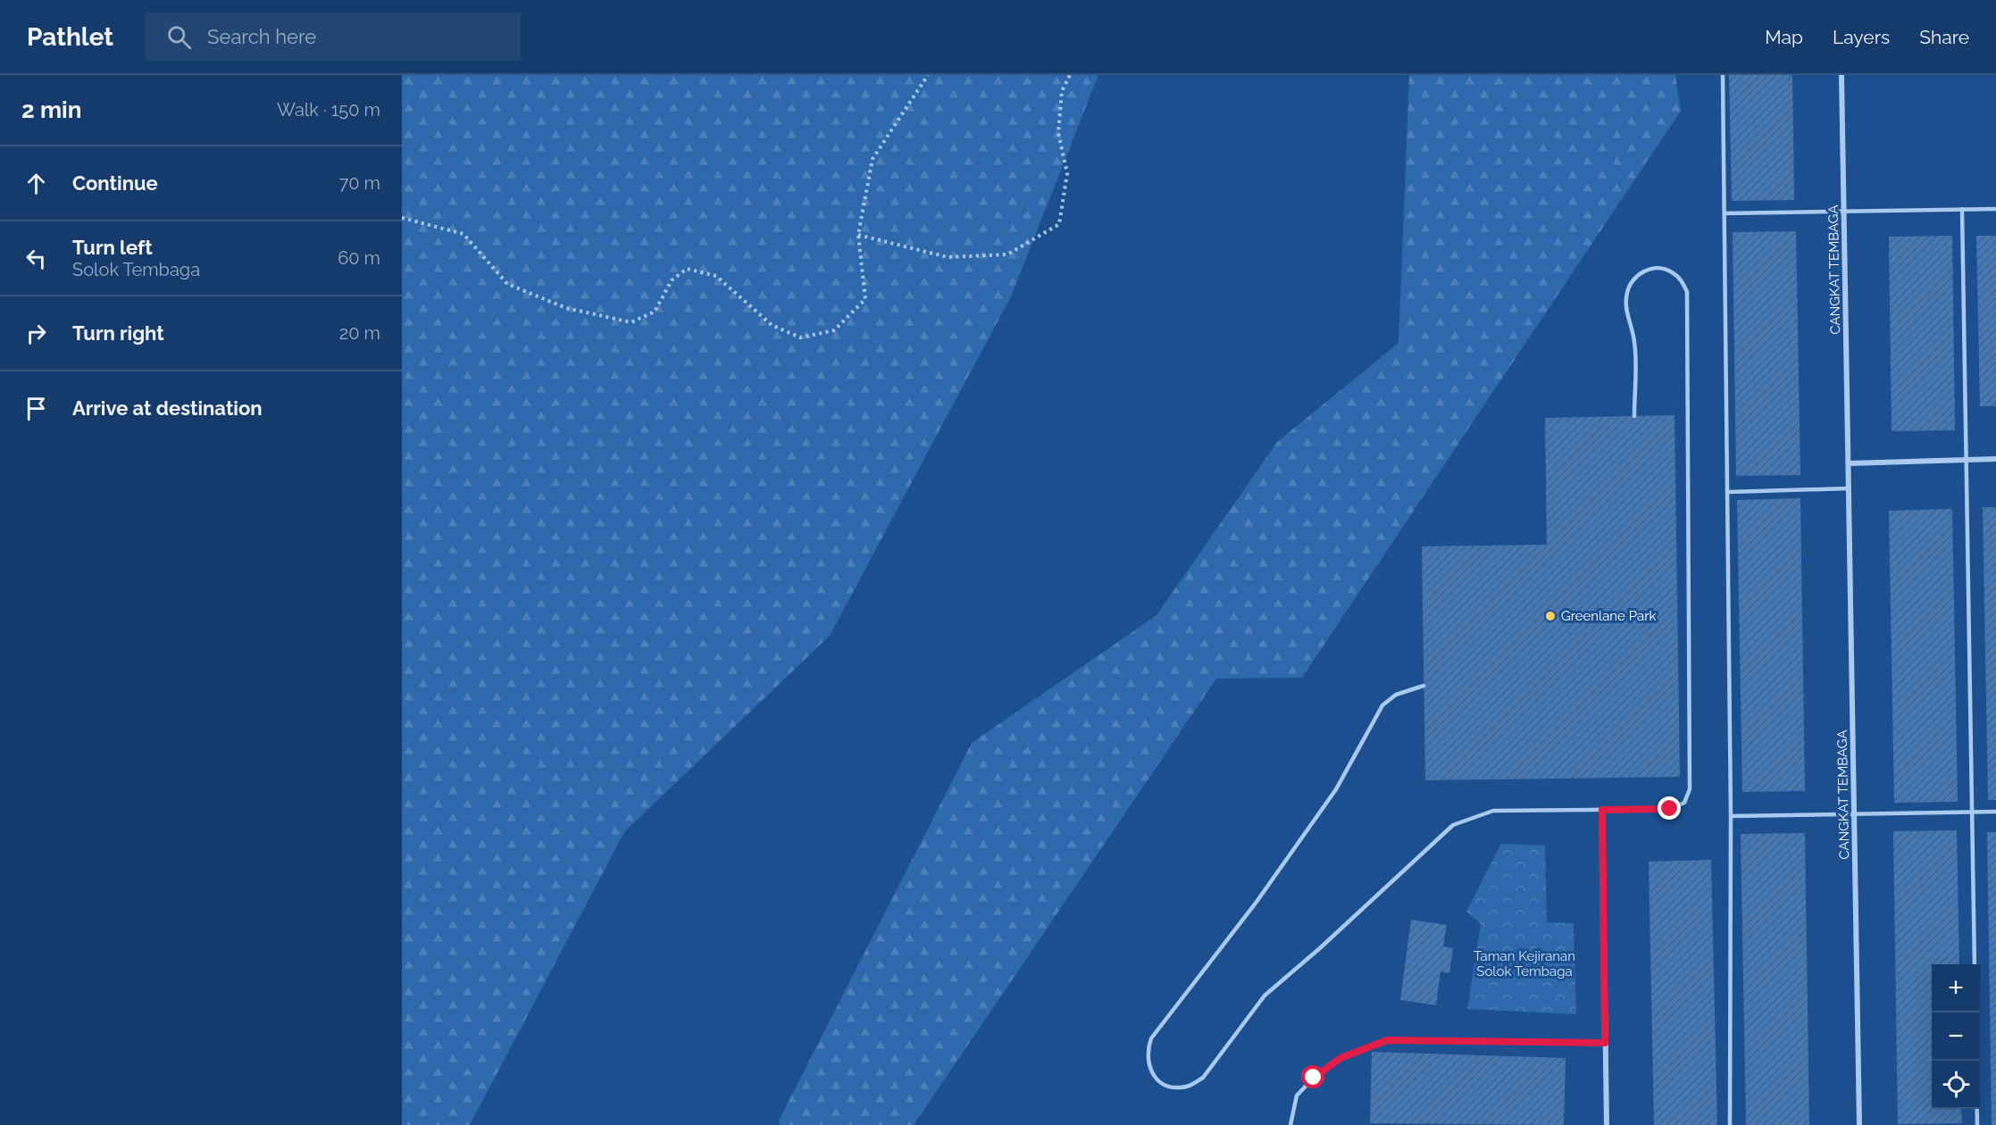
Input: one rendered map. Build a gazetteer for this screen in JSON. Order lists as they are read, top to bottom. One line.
{"streets":{"street":["CANGKAT TEMBAGA"]},"parks":["Taman Kejiranan Solok Tembaga"],"places":["Greenlane Park"],"page":{"header":"Pathlet","search":"Search here","nav":["Map","Layers","Share"],"heading":["2 min","Walk · 150 m"],"list":[["Continue","70 m"],["Turn left","Solok Tembaga","60 m"],["Turn right","20 m"],"Arrive at destination"],"map_buttons":["+","−"]}}
